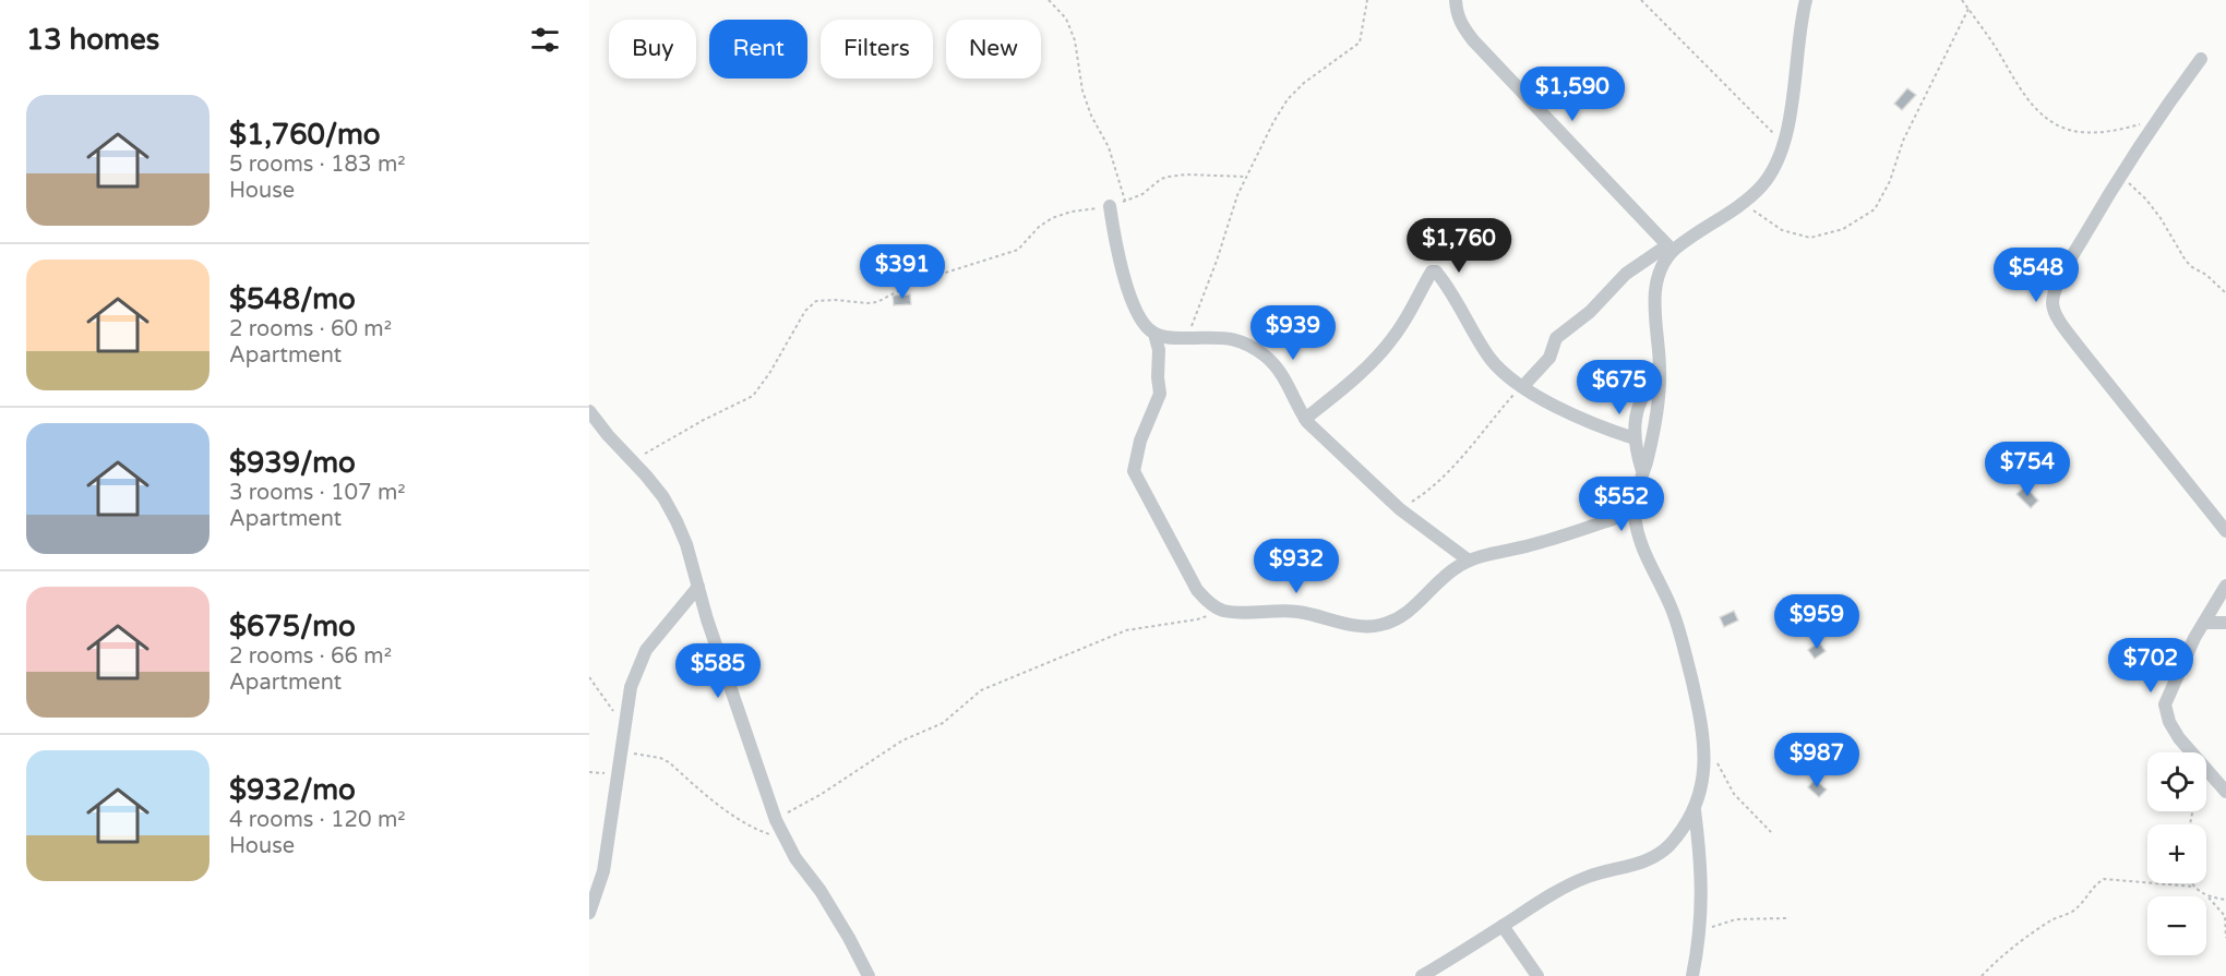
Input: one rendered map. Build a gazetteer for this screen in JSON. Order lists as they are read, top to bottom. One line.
{"page":{"heading":"13 homes","chip":["Buy","Rent","Filters","New"],"price":["$1,590","$1,760","$391","$548","$939","$675","$754","$552","$932","$959","$702","$585","$987"],"list":[{"name":"$1,760/mo","note":"5 rooms · 183 m² · House"},{"name":"$548/mo","note":"2 rooms · 60 m² · Apartment"},{"name":"$939/mo","note":"3 rooms · 107 m² · Apartment"},{"name":"$675/mo","note":"2 rooms · 66 m² · Apartment"},{"name":"$932/mo","note":"4 rooms · 120 m² · House"}],"map_buttons":["+","−"]}}
